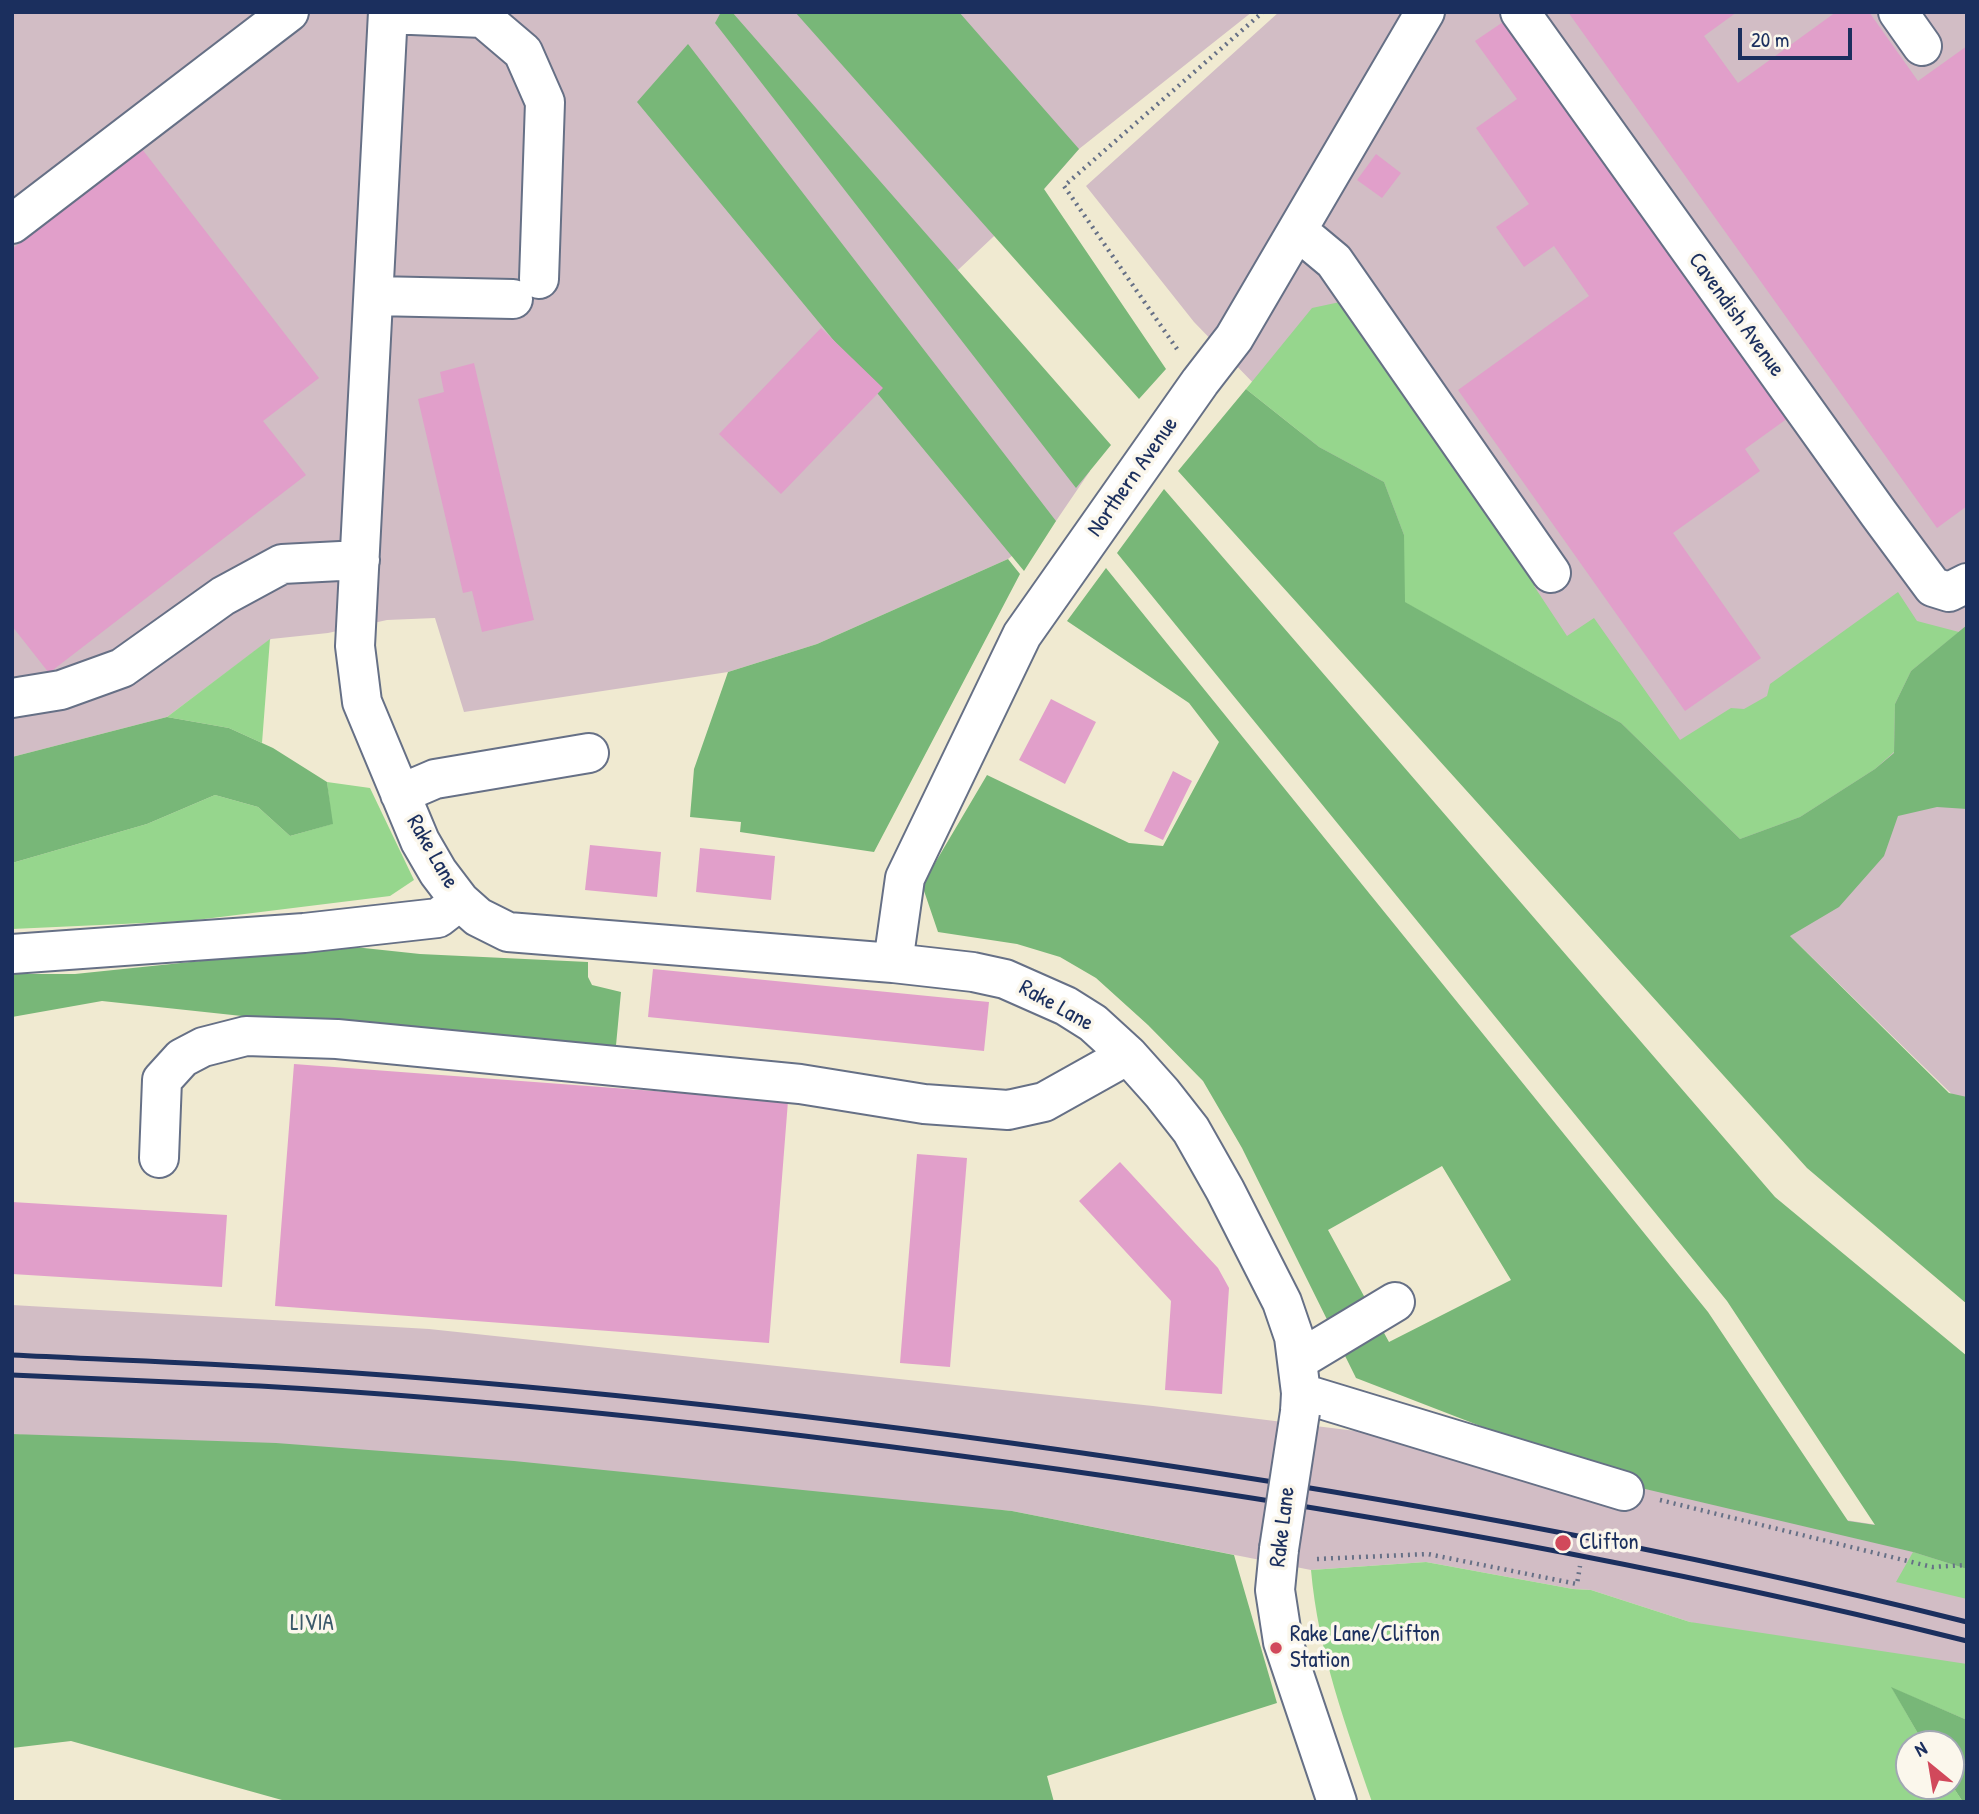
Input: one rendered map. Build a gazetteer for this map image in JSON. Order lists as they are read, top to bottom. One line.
{"streets":{"street":["Cavendish Avenue","Northern Avenue","Rake Lane"]},"crossings":[["Northern Avenue","Rake Lane"]],"parks":["LIVIA"],"places":["Clifton","Rake Lane/Clifton Station"],"scale_bar":"20 m","north":"top left"}
